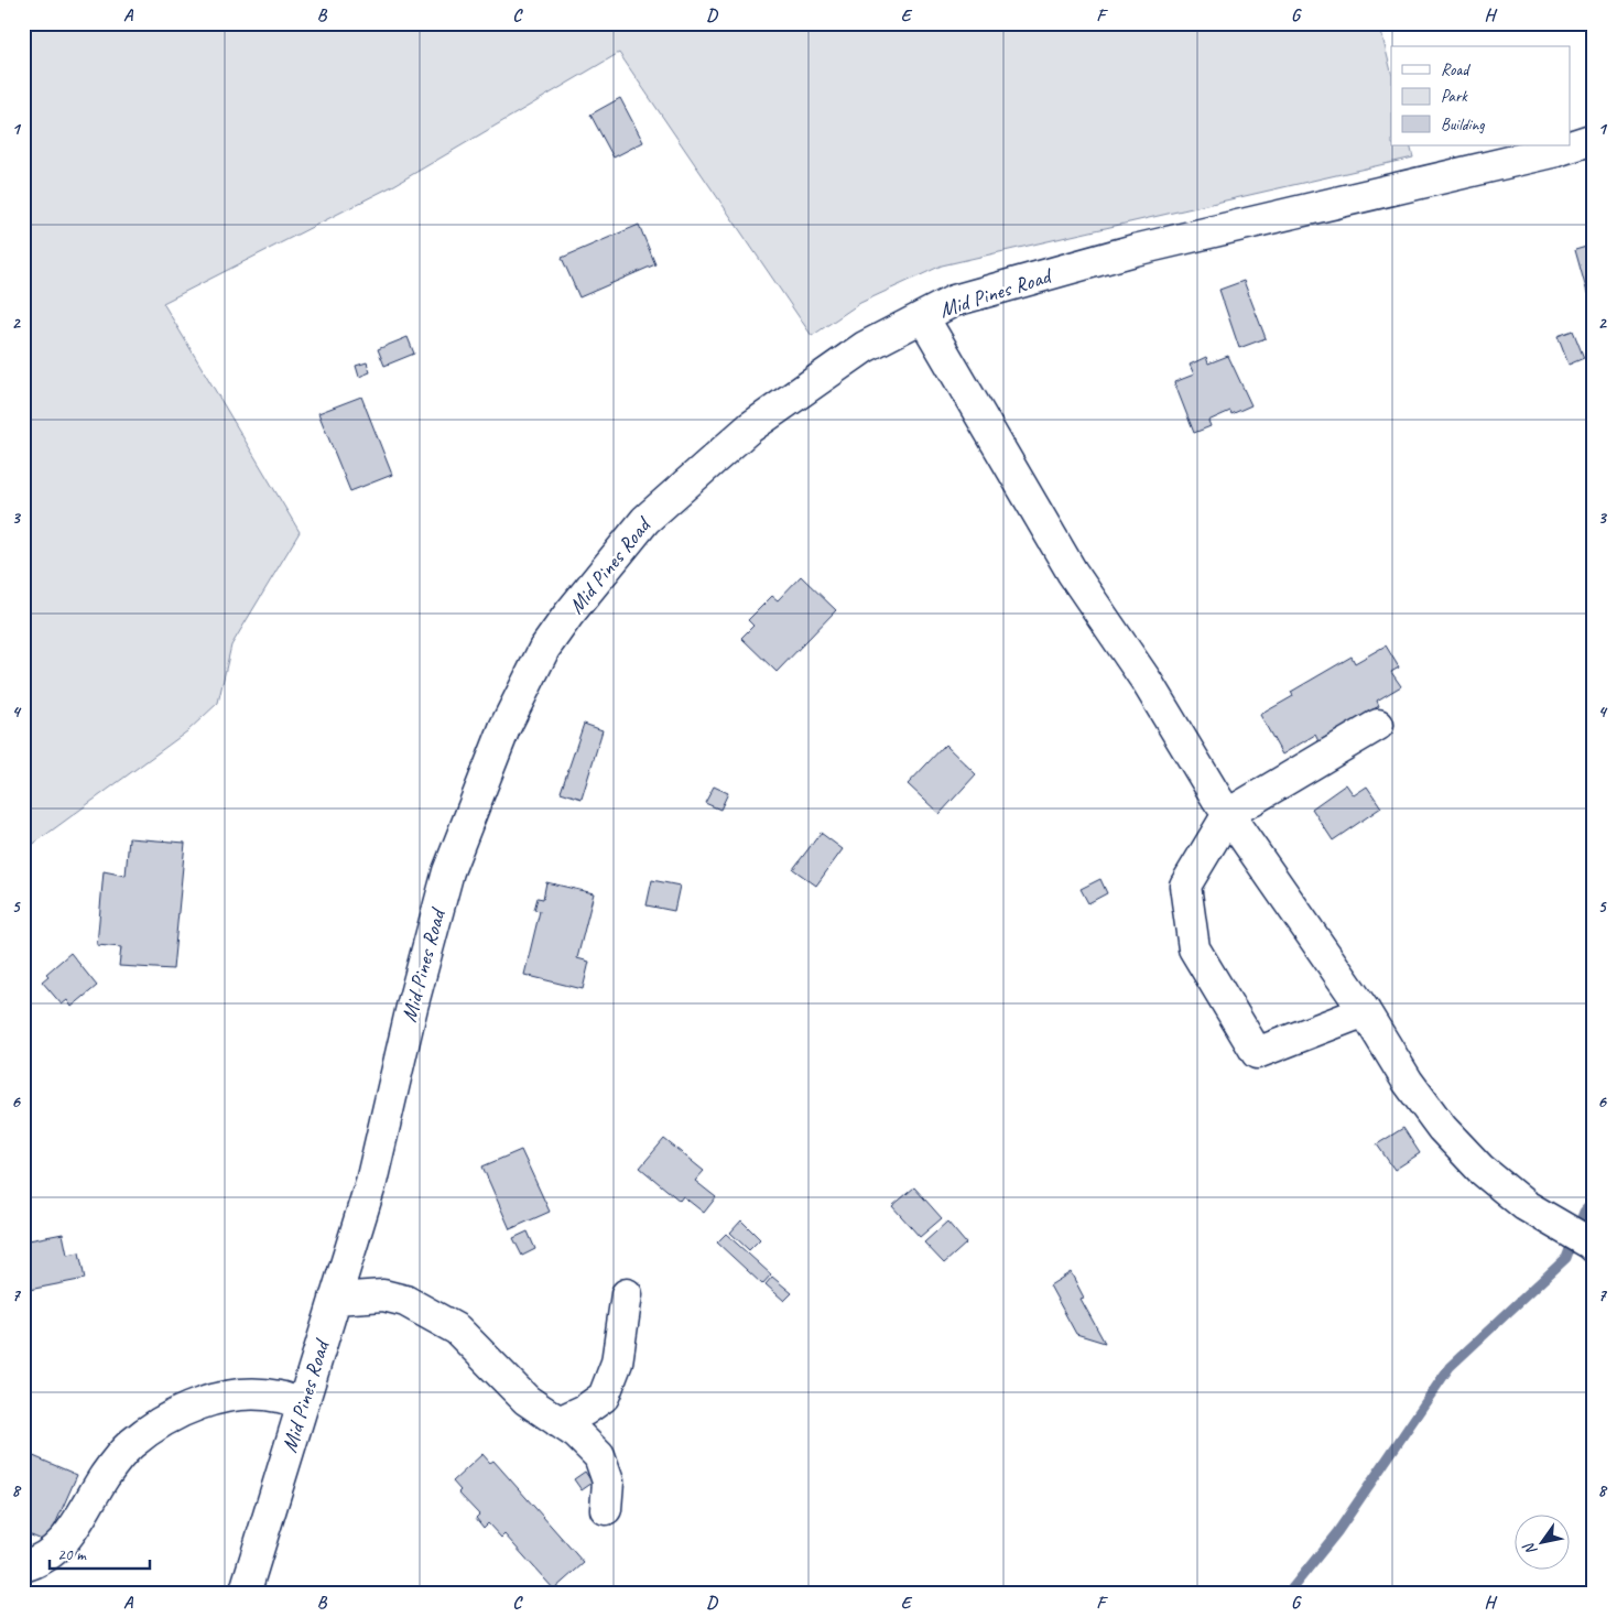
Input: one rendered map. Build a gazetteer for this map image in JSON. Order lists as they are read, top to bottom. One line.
{"streets":{"street":["Mid Pines Road"]},"legend":["Road","Park","Building"],"scale_bar":"20 m","north":"bottom left","grid":{"columns":["A","B","C","D","E","F","G","H"],"rows":["1","2","3","4","5","6","7","8"]}}
